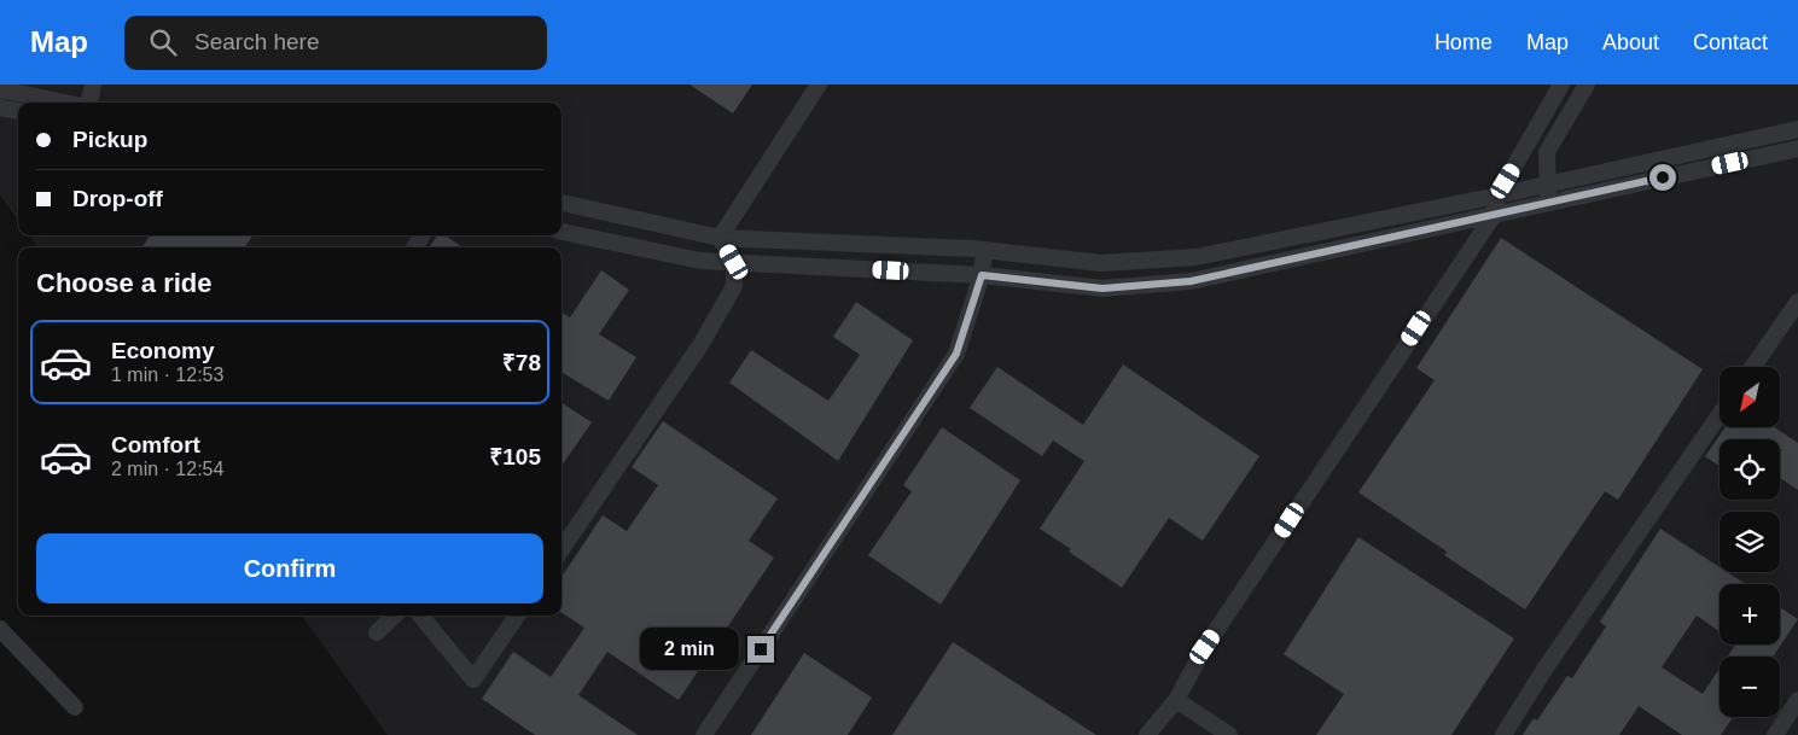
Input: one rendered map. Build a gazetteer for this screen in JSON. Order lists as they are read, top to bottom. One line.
{"north":"bottom left","page":{"header":"Map","search":"Search here","nav":["Home","Map","About","Contact"],"banner":["Pickup","Drop-off"],"heading":"Choose a ride","list":[{"name":"Economy","note":"1 min · 12:53","value":"₹78"},{"name":"Comfort","note":"2 min · 12:54","value":"₹105"}],"map_buttons":["+","−"],"buttons":"Confirm","bubble":"2 min"}}
